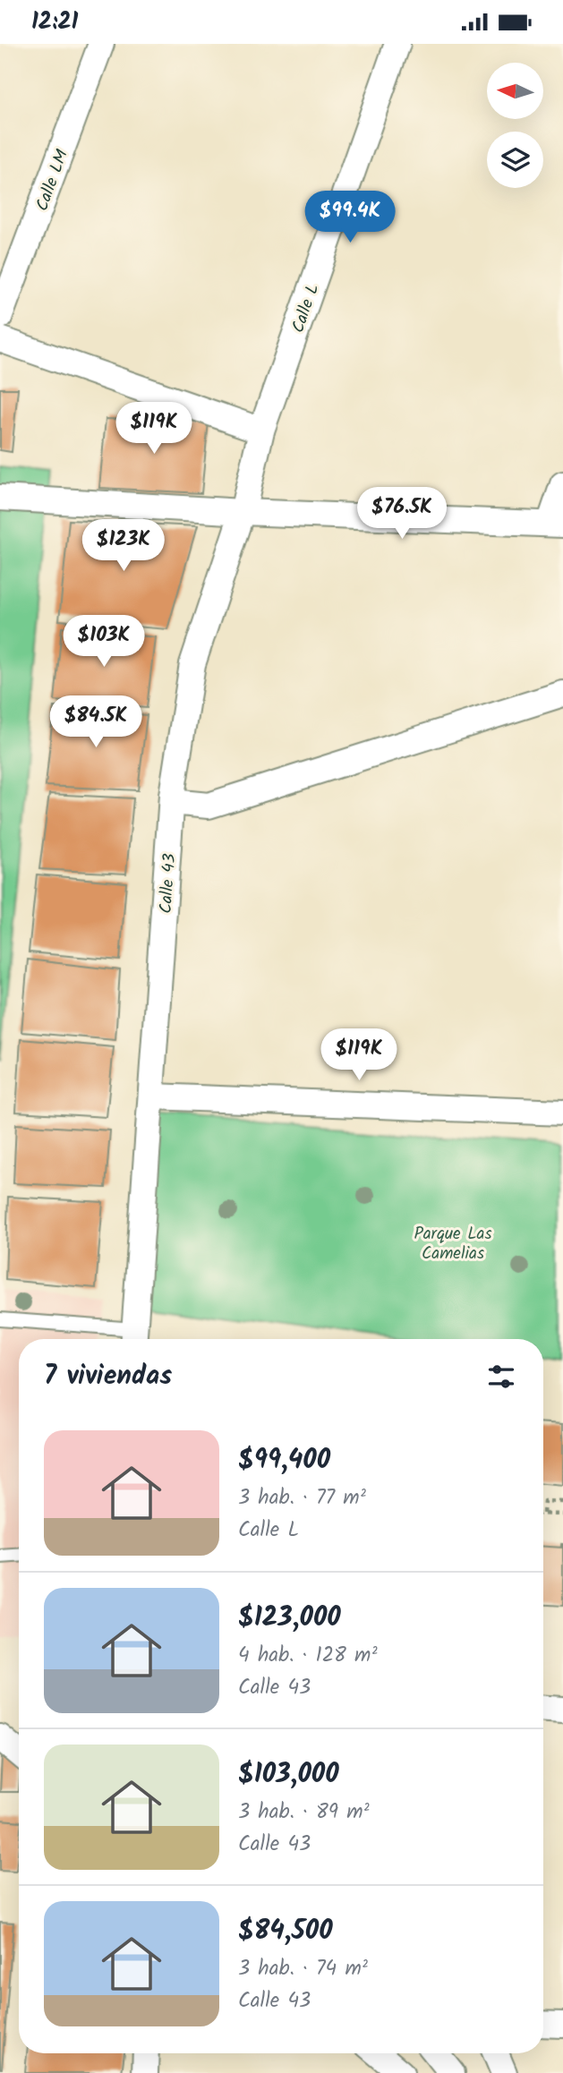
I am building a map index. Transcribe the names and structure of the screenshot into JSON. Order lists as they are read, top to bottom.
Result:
{
  "streets": {
    "street": ["Calle LM", "Calle L", "Calle 43"]
  },
  "crossings": [
    ["Calle L", "Calle 43"]
  ],
  "parks": ["Parque Las Camelias"],
  "north": "left",
  "page": {
    "status": "12:21",
    "price": [
      "$99.4K",
      "$119K",
      "$76.5K",
      "$123K",
      "$103K",
      "$84.5K",
      "$119K"
    ],
    "heading": "7 viviendas",
    "list": [
      {
        "name": "$99,400",
        "note": "3 hab. · 77 m² · Calle L"
      },
      {
        "name": "$123,000",
        "note": "4 hab. · 128 m² · Calle 43"
      },
      {
        "name": "$103,000",
        "note": "3 hab. · 89 m² · Calle 43"
      },
      {
        "name": "$84,500",
        "note": "3 hab. · 74 m² · Calle 43"
      }
    ]
  }
}
